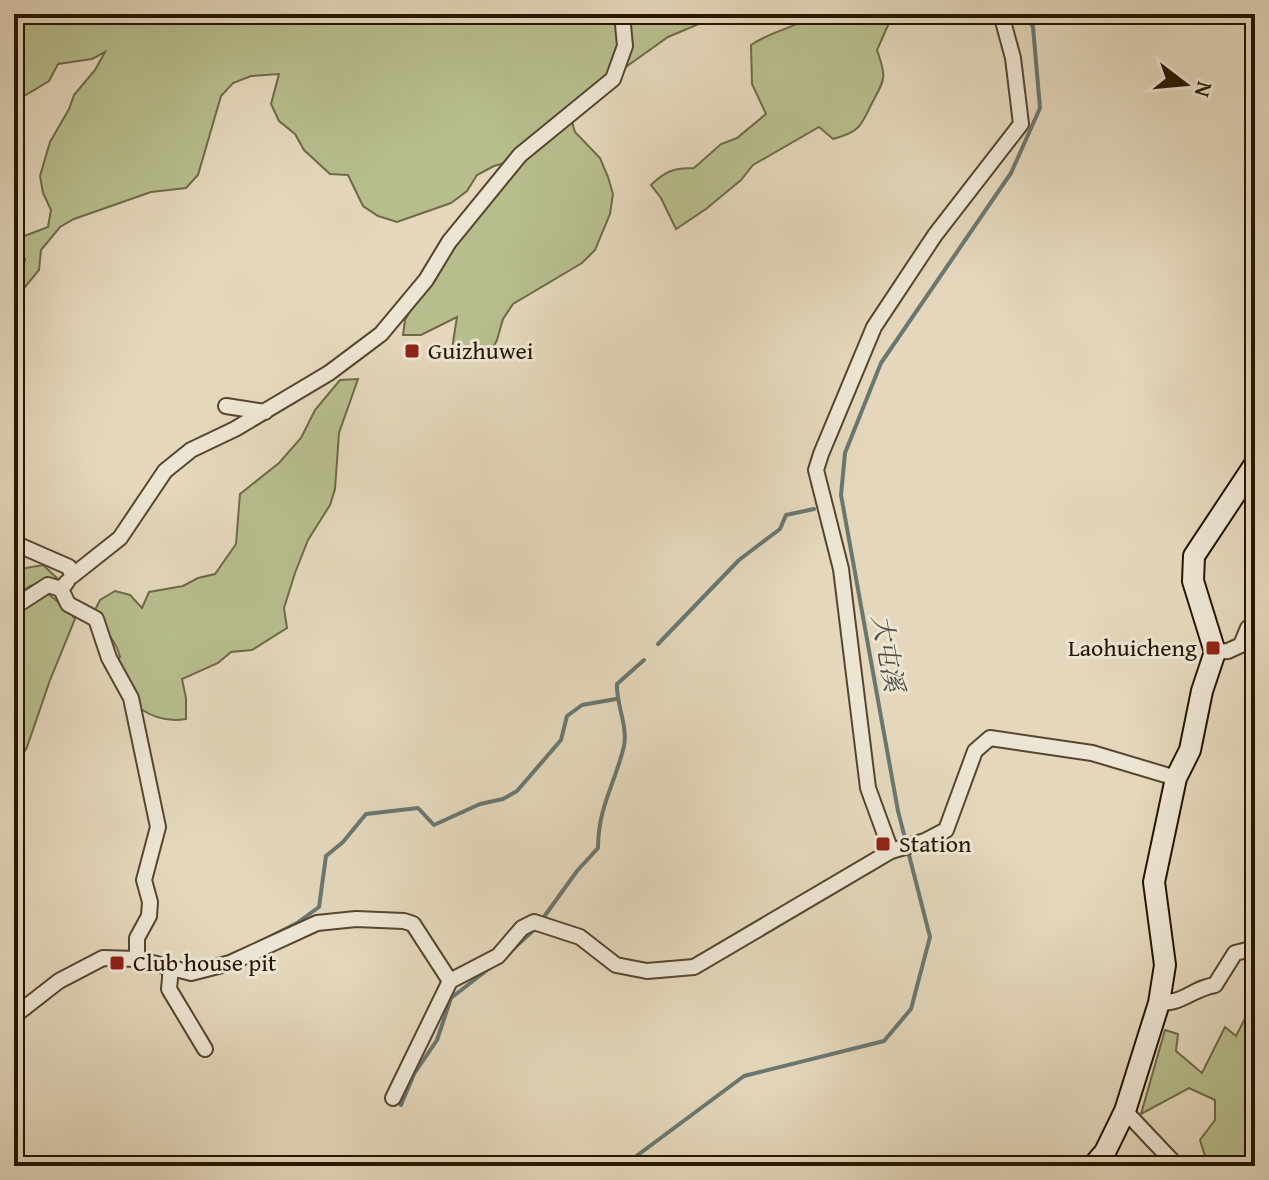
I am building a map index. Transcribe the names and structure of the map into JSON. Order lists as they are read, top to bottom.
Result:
{
  "water": ["大屯溪"],
  "places": {
    "transit": [
      "Guizhuwei",
      "Laohuicheng",
      "Station",
      "Club house pit"
    ]
  },
  "north": "right"
}
